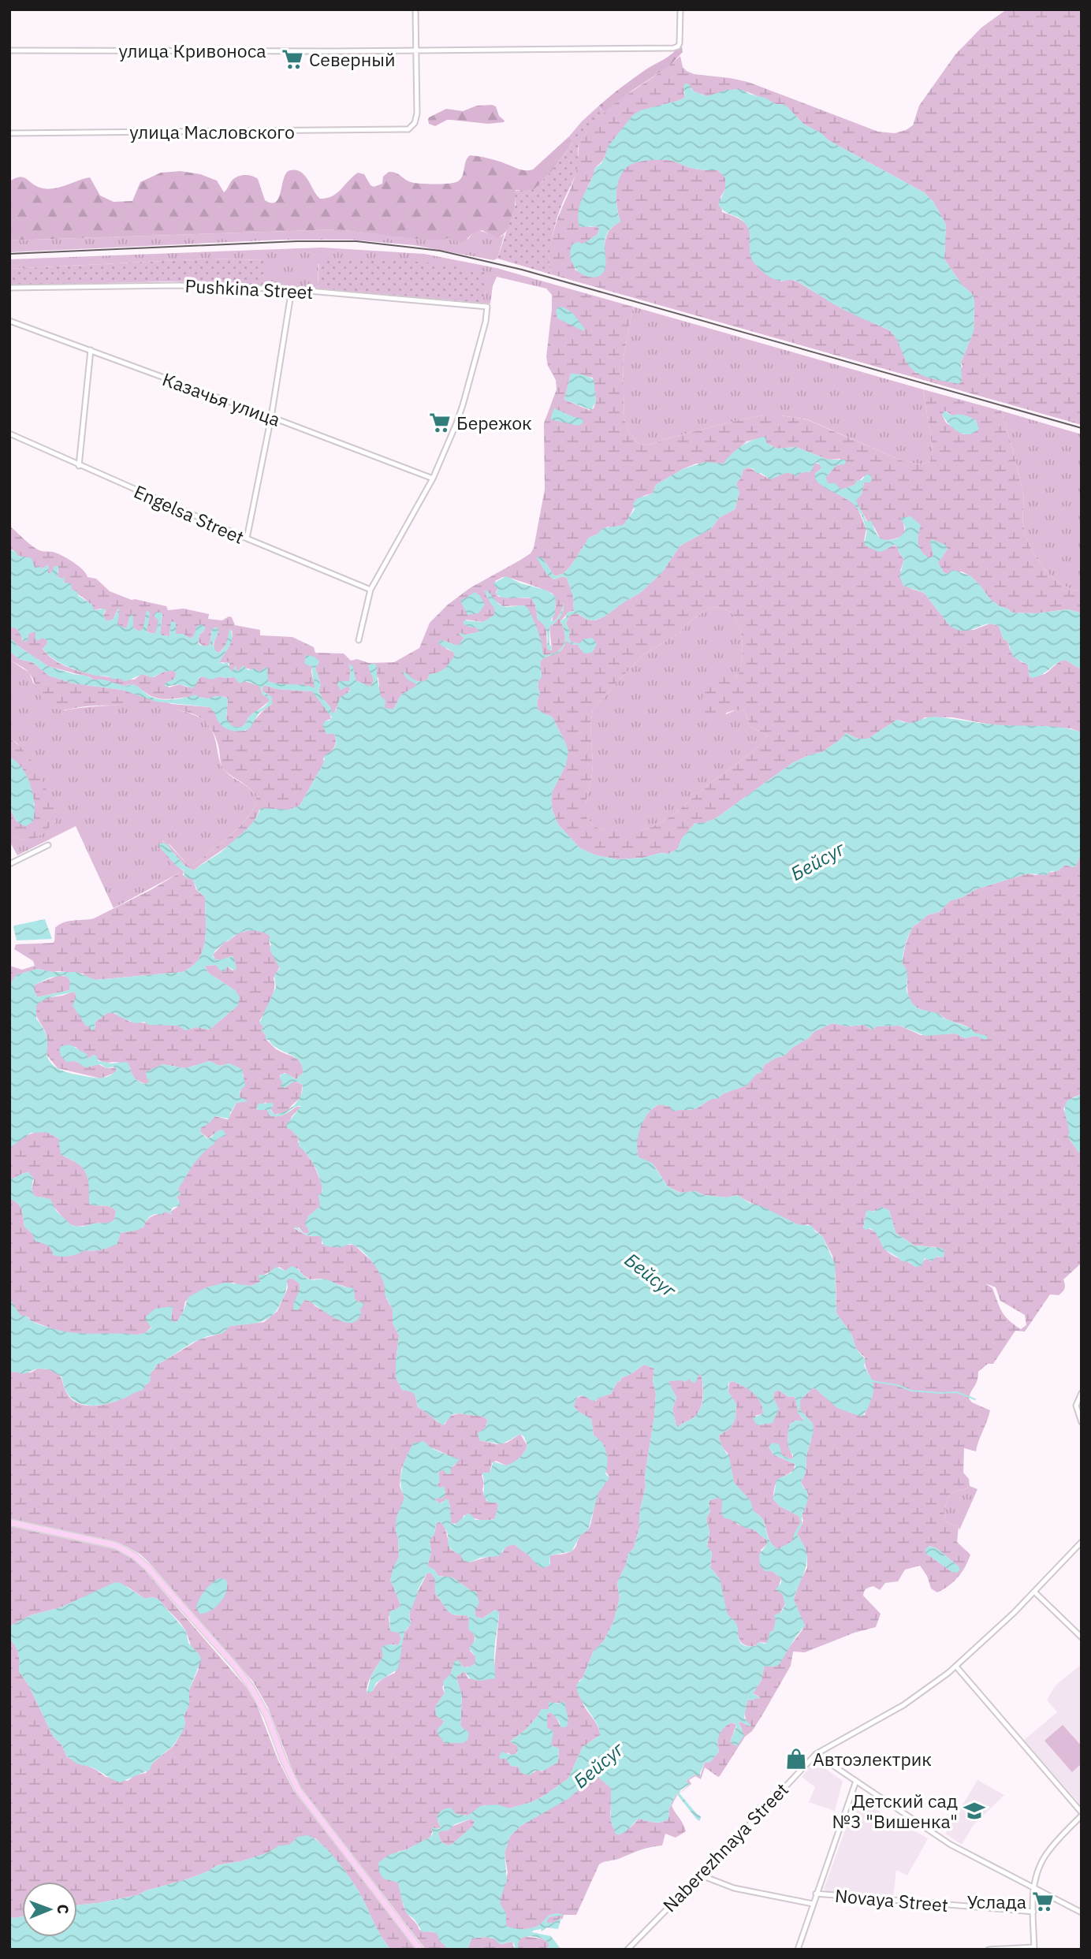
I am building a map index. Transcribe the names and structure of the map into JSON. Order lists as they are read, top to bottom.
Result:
{
  "streets": {
    "street": [
      "улица Кривоноса",
      "улица Масловского",
      "Pushkina Street",
      "Казачья улица",
      "Engelsa Street",
      "Naberezhnaya Street",
      "Novaya Street"
    ]
  },
  "crossings": [
    ["улица Кривоноса", "улица Масловского"],
    ["Pushkina Street", "Казачья улица"],
    ["Naberezhnaya Street", "Novaya Street"]
  ],
  "water": ["Бейсуг"],
  "places": {
    "supermarket": ["Северный", "Бережок", "Услада"],
    "shop": ["Автоэлектрик"],
    "school or university": ["Детский сад №3 \"Вишенка\""]
  },
  "north": "right"
}
